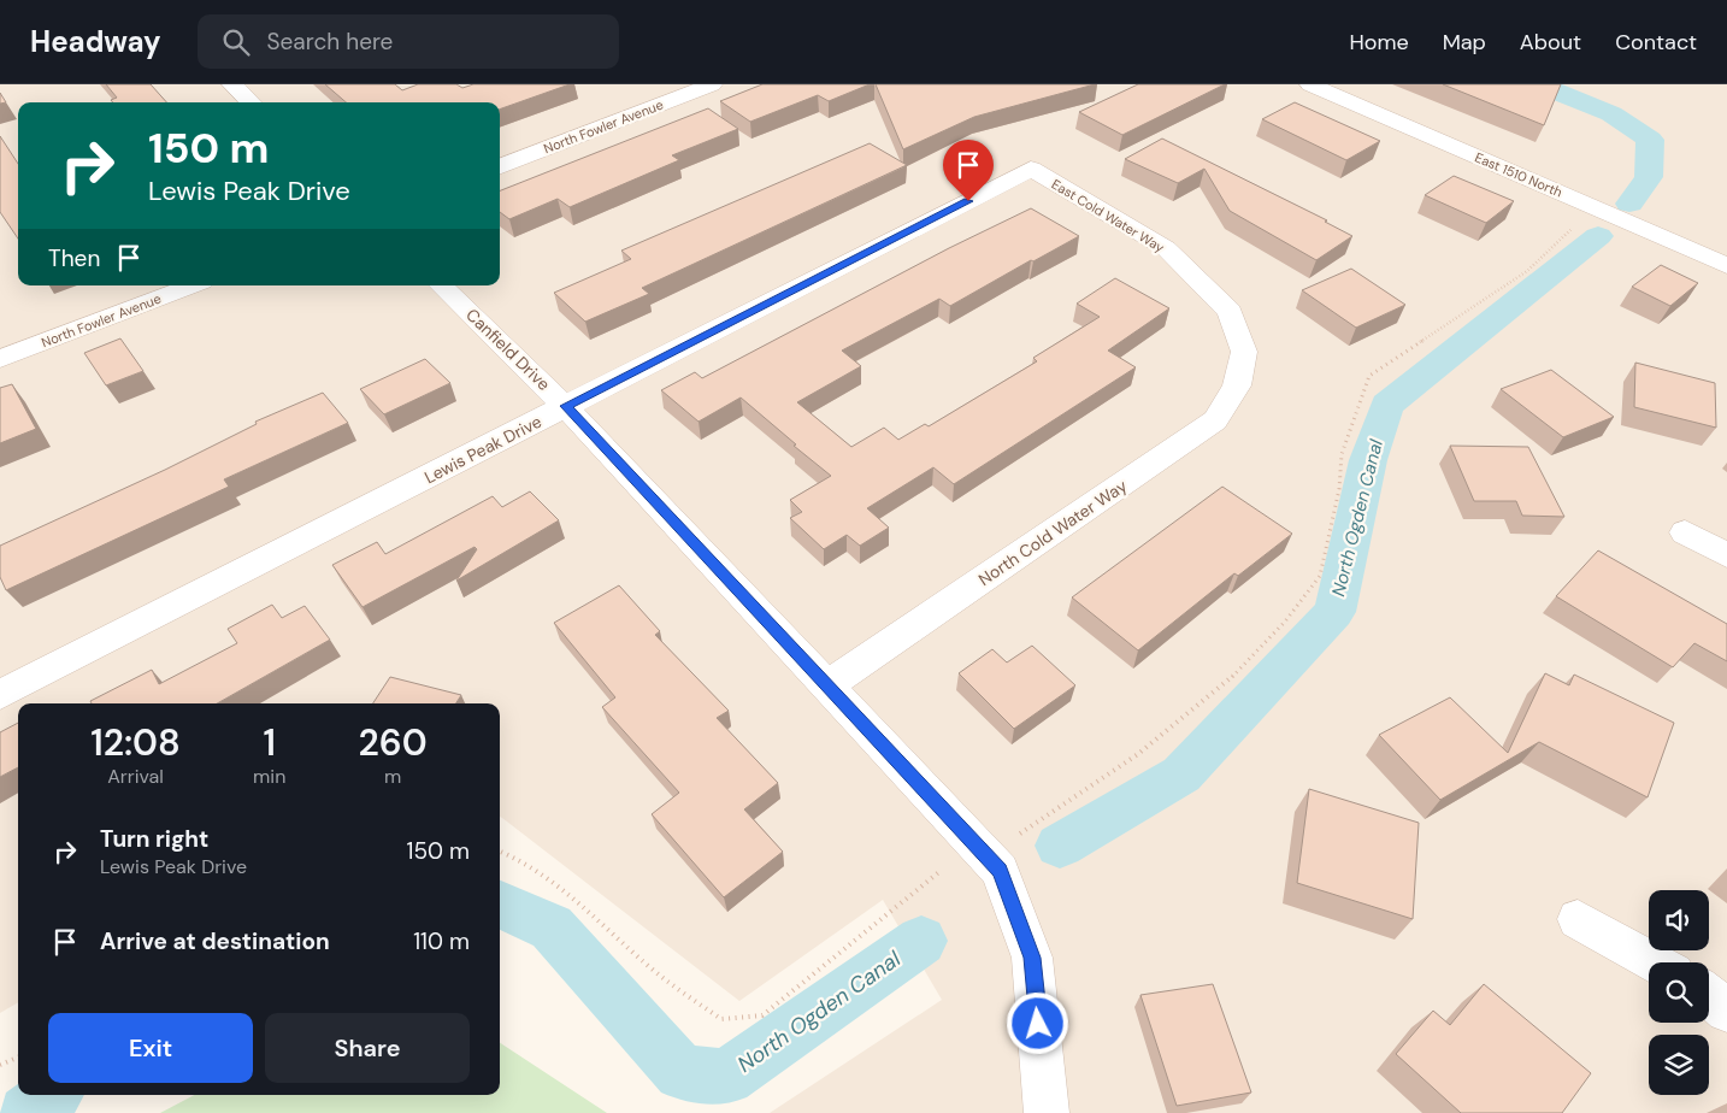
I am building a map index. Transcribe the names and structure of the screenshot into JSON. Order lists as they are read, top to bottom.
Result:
{
  "streets": {
    "street": [
      "North Fowler Avenue",
      "East 1510 North",
      "East Cold Water Way",
      "Canfield Drive",
      "Lewis Peak Drive",
      "North Cold Water Way"
    ]
  },
  "crossings": [
    ["East Cold Water Way", "Lewis Peak Drive"],
    ["East Cold Water Way", "North Cold Water Way"],
    ["Canfield Drive", "Lewis Peak Drive"],
    ["Canfield Drive", "North Cold Water Way"]
  ],
  "water": ["North Ogden Canal"],
  "page": {
    "header": "Headway",
    "search": "Search here",
    "nav": [
      "Home",
      "Map",
      "About",
      "Contact"
    ],
    "turn": ["150 m", "Lewis Peak Drive"],
    "then": "Then",
    "eta": [
      "12:08",
      "Arrival",
      "1",
      "min",
      "260",
      "m"
    ],
    "list": [
      {
        "name": "Turn right",
        "note": "Lewis Peak Drive",
        "value": "150 m"
      },
      {
        "name": "Arrive at destination",
        "value": "110 m"
      }
    ],
    "buttons": ["Exit", "Share"]
  }
}
